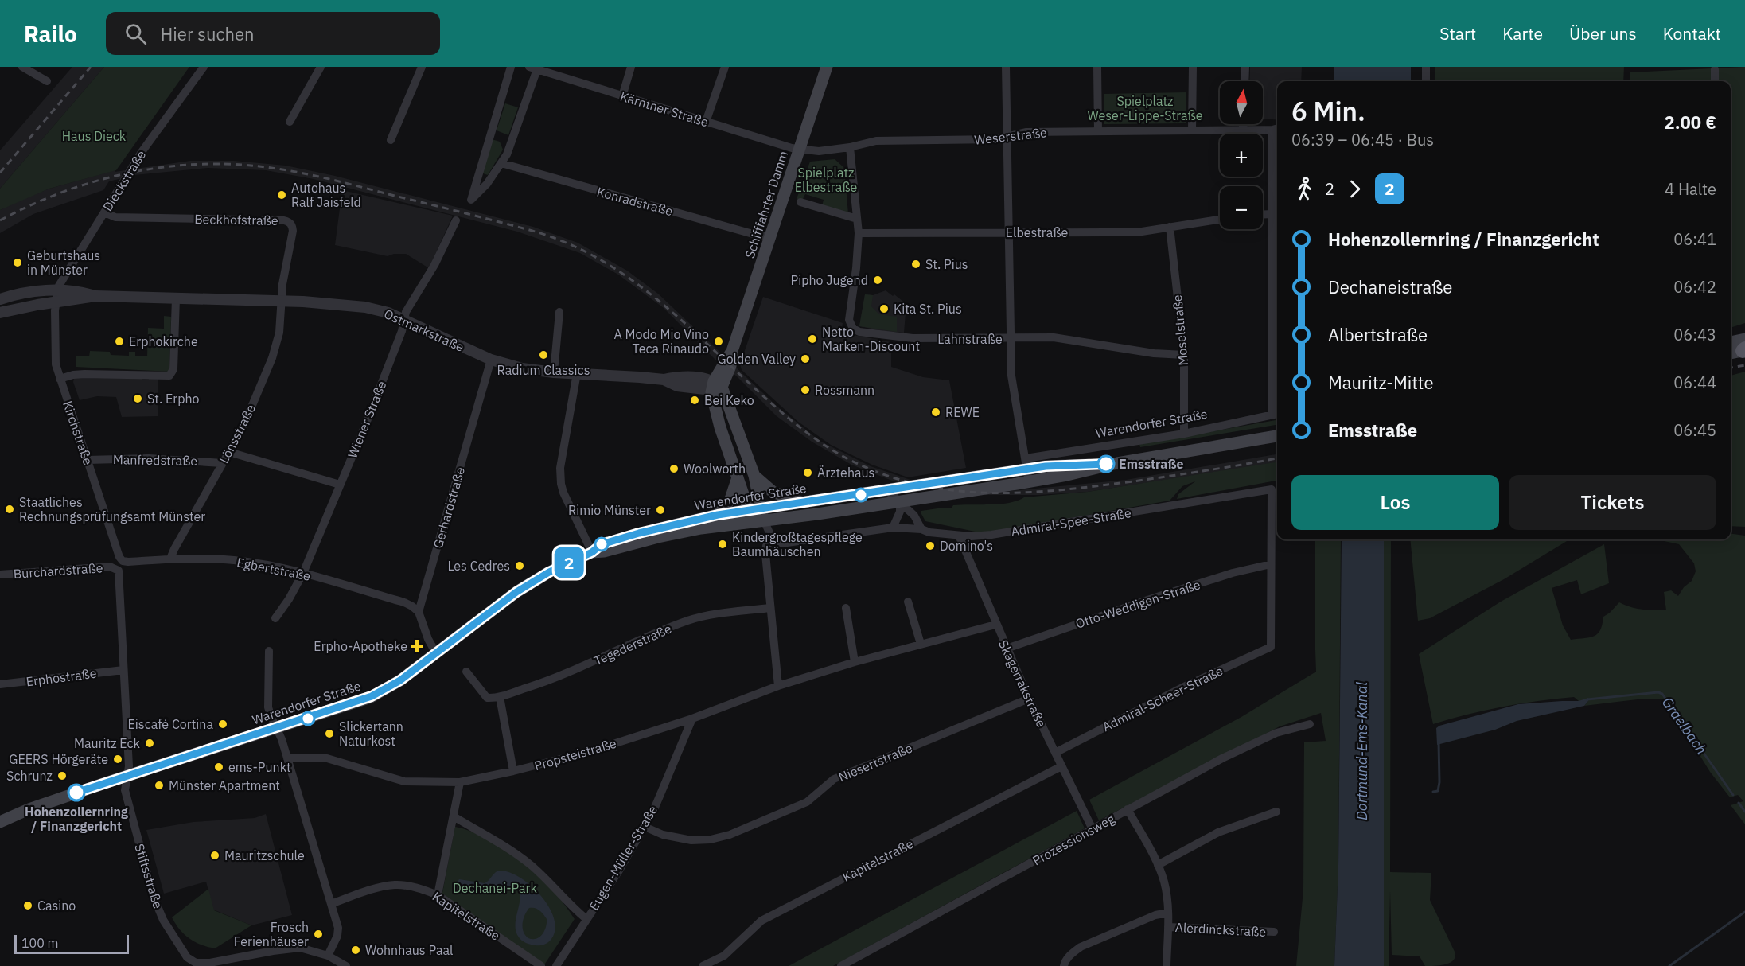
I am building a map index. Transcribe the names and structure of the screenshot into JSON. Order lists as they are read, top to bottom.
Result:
{
  "streets": {
    "main road": ["Schifffahrter Damm", "Warendorfer Straße"],
    "street": [
      "Kärntner Straße",
      "Weserstraße",
      "Dieckstraße",
      "Konradstraße",
      "Beckhofstraße",
      "Elbestraße",
      "Ostmarkstraße",
      "Moselstraße",
      "Lahnstraße",
      "Wiener Straße",
      "Kirchstraße",
      "Lönsstraße",
      "Manfredstraße",
      "Gerhardstraße",
      "Admiral-Spee-Straße",
      "Egbertstraße",
      "Burchardstraße",
      "Otto-Weddigen-Straße",
      "Tegederstraße",
      "Erphostraße",
      "Skagerrakstraße",
      "Admiral-Scheer-Straße",
      "Propsteistraße",
      "Niesertstraße",
      "Prozessionsweg",
      "Eugen-Müller-Straße",
      "Kapitelstraße",
      "Stiftsstraße",
      "Alerdinckstraße"
    ]
  },
  "crossings": [
    ["Kärntner Straße", "Weserstraße"],
    ["Kärntner Straße", "Schifffahrter Damm"],
    ["Weserstraße", "Schifffahrter Damm"],
    ["Dieckstraße", "Beckhofstraße"],
    ["Dieckstraße", "Ostmarkstraße"],
    ["Dieckstraße", "Kirchstraße"],
    ["Konradstraße", "Schifffahrter Damm"],
    ["Schifffahrter Damm", "Ostmarkstraße"],
    ["Beckhofstraße", "Ostmarkstraße"],
    ["Beckhofstraße", "Lönsstraße"],
    ["Elbestraße", "Moselstraße"],
    ["Elbestraße", "Lahnstraße"],
    ["Ostmarkstraße", "Wiener Straße"],
    ["Ostmarkstraße", "Kirchstraße"],
    ["Ostmarkstraße", "Lönsstraße"],
    ["Ostmarkstraße", "Gerhardstraße"],
    ["Moselstraße", "Lahnstraße"],
    ["Moselstraße", "Warendorfer Straße"],
    ["Wiener Straße", "Egbertstraße"],
    ["Warendorfer Straße", "Stiftsstraße"],
    ["Kirchstraße", "Manfredstraße"],
    ["Kirchstraße", "Egbertstraße"],
    ["Lönsstraße", "Manfredstraße"],
    ["Lönsstraße", "Egbertstraße"],
    ["Gerhardstraße", "Egbertstraße"],
    ["Admiral-Spee-Straße", "Otto-Weddigen-Straße"],
    ["Admiral-Spee-Straße", "Skagerrakstraße"],
    ["Admiral-Spee-Straße", "Admiral-Scheer-Straße"],
    ["Burchardstraße", "Erphostraße"],
    ["Otto-Weddigen-Straße", "Skagerrakstraße"],
    ["Otto-Weddigen-Straße", "Admiral-Scheer-Straße"],
    ["Skagerrakstraße", "Admiral-Scheer-Straße"],
    ["Skagerrakstraße", "Propsteistraße"],
    ["Skagerrakstraße", "Niesertstraße"],
    ["Skagerrakstraße", "Prozessionsweg"],
    ["Skagerrakstraße", "Kapitelstraße"],
    ["Propsteistraße", "Eugen-Müller-Straße"],
    ["Niesertstraße", "Eugen-Müller-Straße"],
    ["Prozessionsweg", "Alerdinckstraße"]
  ],
  "water": ["Graelbach", "Dortmund-Ems-Kanal"],
  "parks": [
    "Spielplatz Weser-Lippe-Straße",
    "Haus Dieck",
    "Spielplatz Elbestraße",
    "Dechanei-Park"
  ],
  "places": {
    "other": [
      "Autohaus Ralf Jaisfeld",
      "Geburtshaus in Münster",
      "St. Pius",
      "Pipho Jugend",
      "Kita St. Pius",
      "Netto Marken-Discount",
      "Erphokirche",
      "A Modo Mio Vino Teca Rinaudo",
      "Radium Classics",
      "Golden Valley",
      "Rossmann",
      "St. Erpho",
      "Bei Keko",
      "REWE",
      "Emsstraße",
      "Woolworth",
      "Ärztehaus",
      "Staatliches Rechnungsprüfungsamt Münster",
      "Rimio Münster",
      "Kindergroßtagespflege Baumhäuschen",
      "Domino's",
      "Les Cedres",
      "Eiscafé Cortina",
      "Slickertann Naturkost",
      "Mauritz Eck",
      "GEERS Hörgeräte",
      "ems-Punkt",
      "Schrunz",
      "Münster Apartment",
      "Hohenzollernring / Finanzgericht",
      "Mauritzschule",
      "Casino",
      "Frosch Ferienhäuser",
      "Wohnhaus Paal"
    ],
    "health": ["Erpho-Apotheke"]
  },
  "lines": ["bus line 2"],
  "scale_bar": "100 m",
  "north": "top",
  "page": {
    "header": "Railo",
    "search": "Hier suchen",
    "nav": [
      "Start",
      "Karte",
      "Über uns",
      "Kontakt"
    ],
    "on_map": "2",
    "map_buttons": ["+", "−"],
    "heading": ["6 Min.", "06:39 – 06:45 · Bus", "2.00 €"],
    "legs": ["2", "2", "4 Halte"],
    "list": [
      {
        "name": "Hohenzollernring / Finanzgericht",
        "value": "06:41"
      },
      {
        "name": "Dechaneistraße",
        "value": "06:42"
      },
      {
        "name": "Albertstraße",
        "value": "06:43"
      },
      {
        "name": "Mauritz-Mitte",
        "value": "06:44"
      },
      {
        "name": "Emsstraße",
        "value": "06:45"
      }
    ],
    "buttons": ["Los", "Tickets"],
    "scale": "100 m"
  }
}
